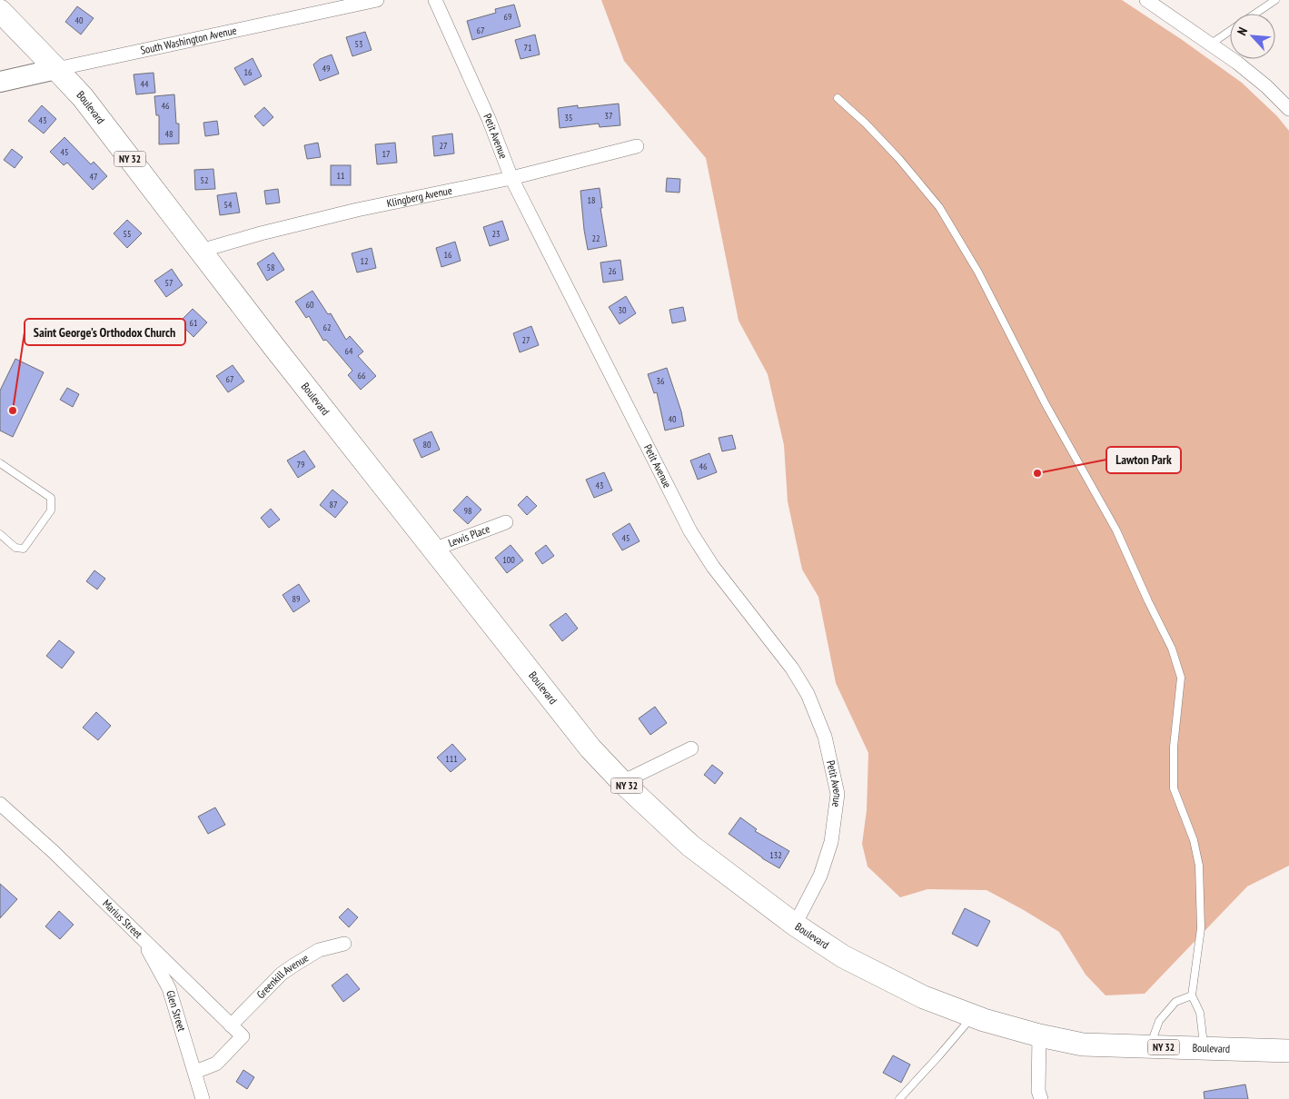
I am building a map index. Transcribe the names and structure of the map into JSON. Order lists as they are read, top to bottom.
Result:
{
  "streets": {
    "main road": ["South Washington Avenue", "Boulevard", "NY 32"],
    "street": [
      "Petit Avenue",
      "Klingberg Avenue",
      "Lewis Place",
      "Marius Street",
      "Greenkill Avenue",
      "Glen Street"
    ]
  },
  "crossings": [
    ["South Washington Avenue", "Boulevard"],
    ["Boulevard", "Petit Avenue"],
    ["Boulevard", "Klingberg Avenue"],
    ["Boulevard", "Lewis Place"],
    ["Petit Avenue", "Klingberg Avenue"],
    ["Marius Street", "Greenkill Avenue"],
    ["Marius Street", "Glen Street"]
  ],
  "places": ["Saint George's Orthodox Church", "Lawton Park"],
  "house_numbers": [
    "69",
    "40",
    "67",
    "53",
    "71",
    "49",
    "16",
    "44",
    "46",
    "37",
    "35",
    "43",
    "48",
    "27",
    "45",
    "17",
    "11",
    "47",
    "52",
    "18",
    "54",
    "55",
    "23",
    "22",
    "16",
    "12",
    "58",
    "26",
    "57",
    "60",
    "30",
    "61",
    "62",
    "27",
    "64",
    "66",
    "67",
    "36",
    "40",
    "80",
    "79",
    "46",
    "43",
    "87",
    "98",
    "45",
    "100",
    "89",
    "111",
    "132"
  ],
  "north": "top left"
}
